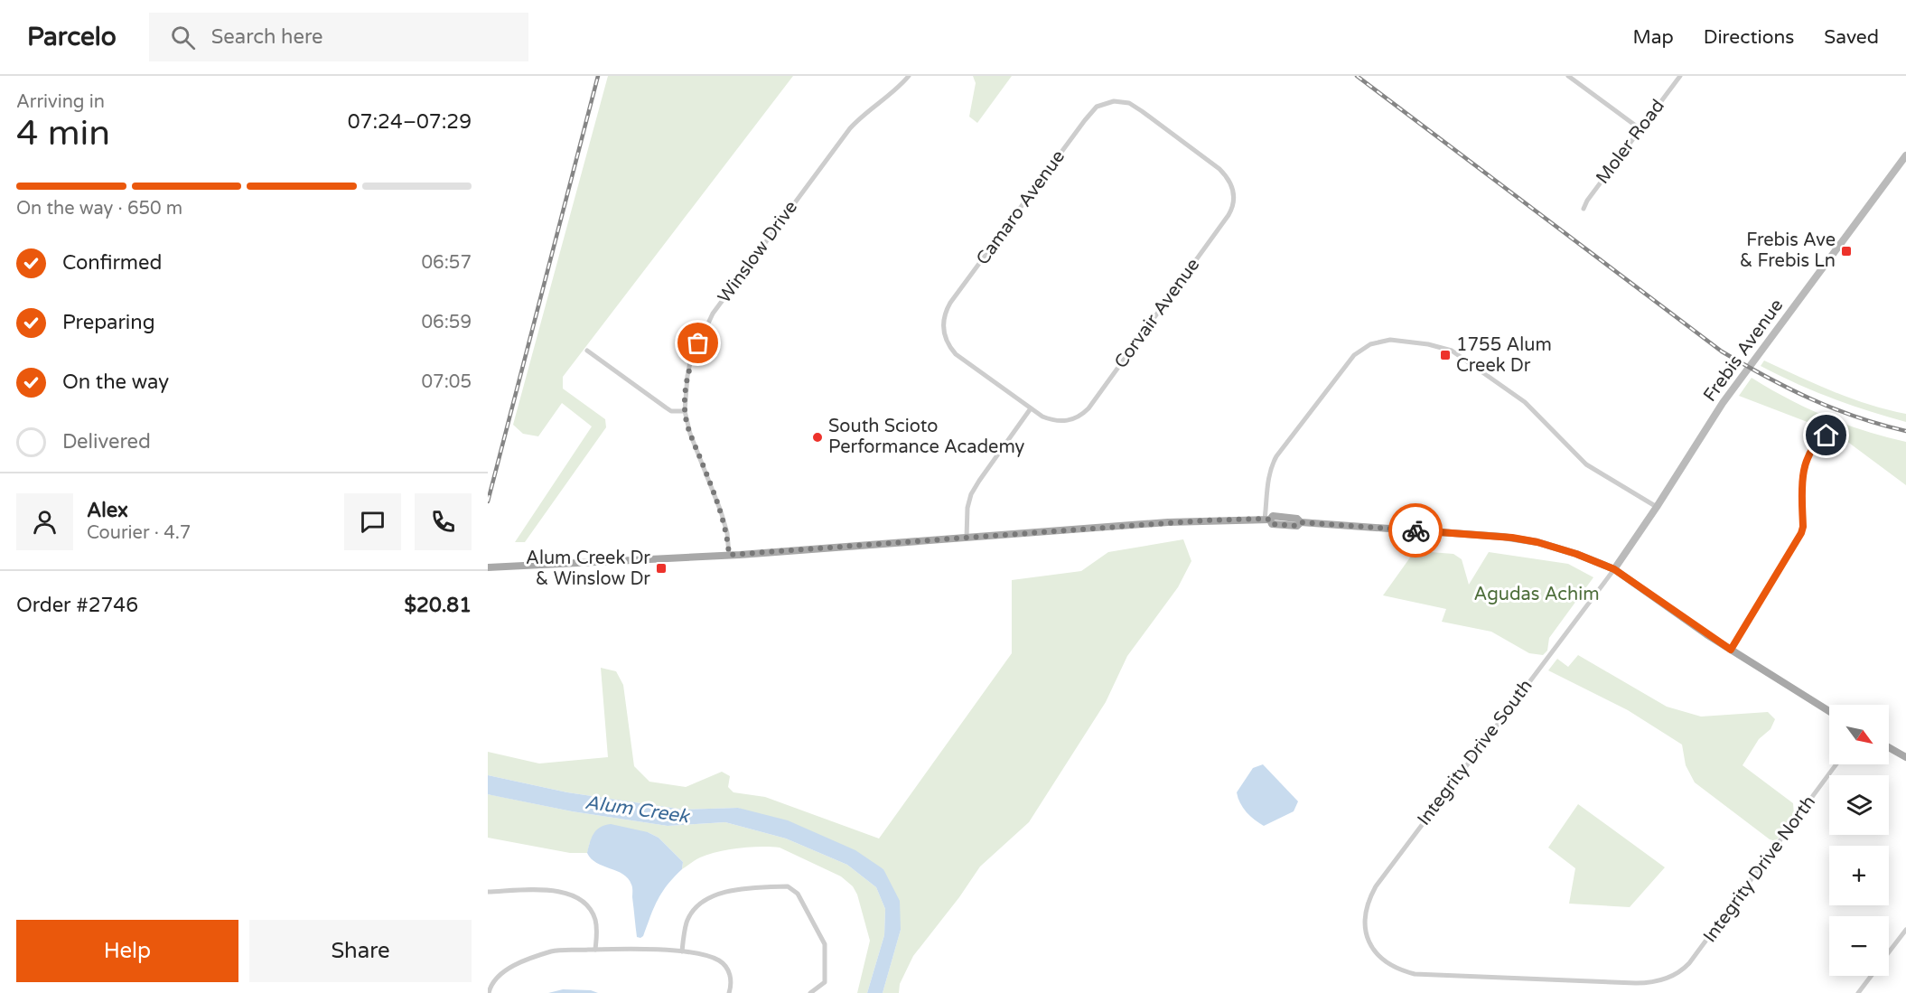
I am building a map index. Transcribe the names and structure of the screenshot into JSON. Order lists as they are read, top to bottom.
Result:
{
  "streets": {
    "main road": ["Frebis Avenue"],
    "street": [
      "Moler Road",
      "Camaro Avenue",
      "Winslow Drive",
      "Corvair Avenue",
      "Integrity Drive South",
      "Integrity Drive North"
    ]
  },
  "crossings": [
    ["Camaro Avenue", "Corvair Avenue"],
    ["Frebis Avenue", "Integrity Drive South"],
    ["Integrity Drive South", "Integrity Drive North"]
  ],
  "water": ["Alum Creek"],
  "parks": ["Agudas Achim"],
  "places": {
    "transit": ["Frebis Ave & Frebis Ln", "1755 Alum Creek Dr", "Alum Creek Dr & Winslow Dr"],
    "other": ["South Scioto Performance Academy"]
  },
  "north": "bottom right",
  "page": {
    "header": "Parcelo",
    "search": "Search here",
    "nav": ["Map", "Directions", "Saved"],
    "heading": ["4 min", "Arriving in", "07:24–07:29"],
    "panel": [
      "Alex",
      "Courier · 4.7",
      "Order #2746",
      "$20.81"
    ],
    "bar": "On the way · 650 m",
    "list": [
      ["Confirmed", "06:57"],
      ["Preparing", "06:59"],
      ["On the way", "07:05"],
      "Delivered"
    ],
    "map_buttons": ["+", "−"],
    "buttons": ["Help", "Share"]
  }
}
